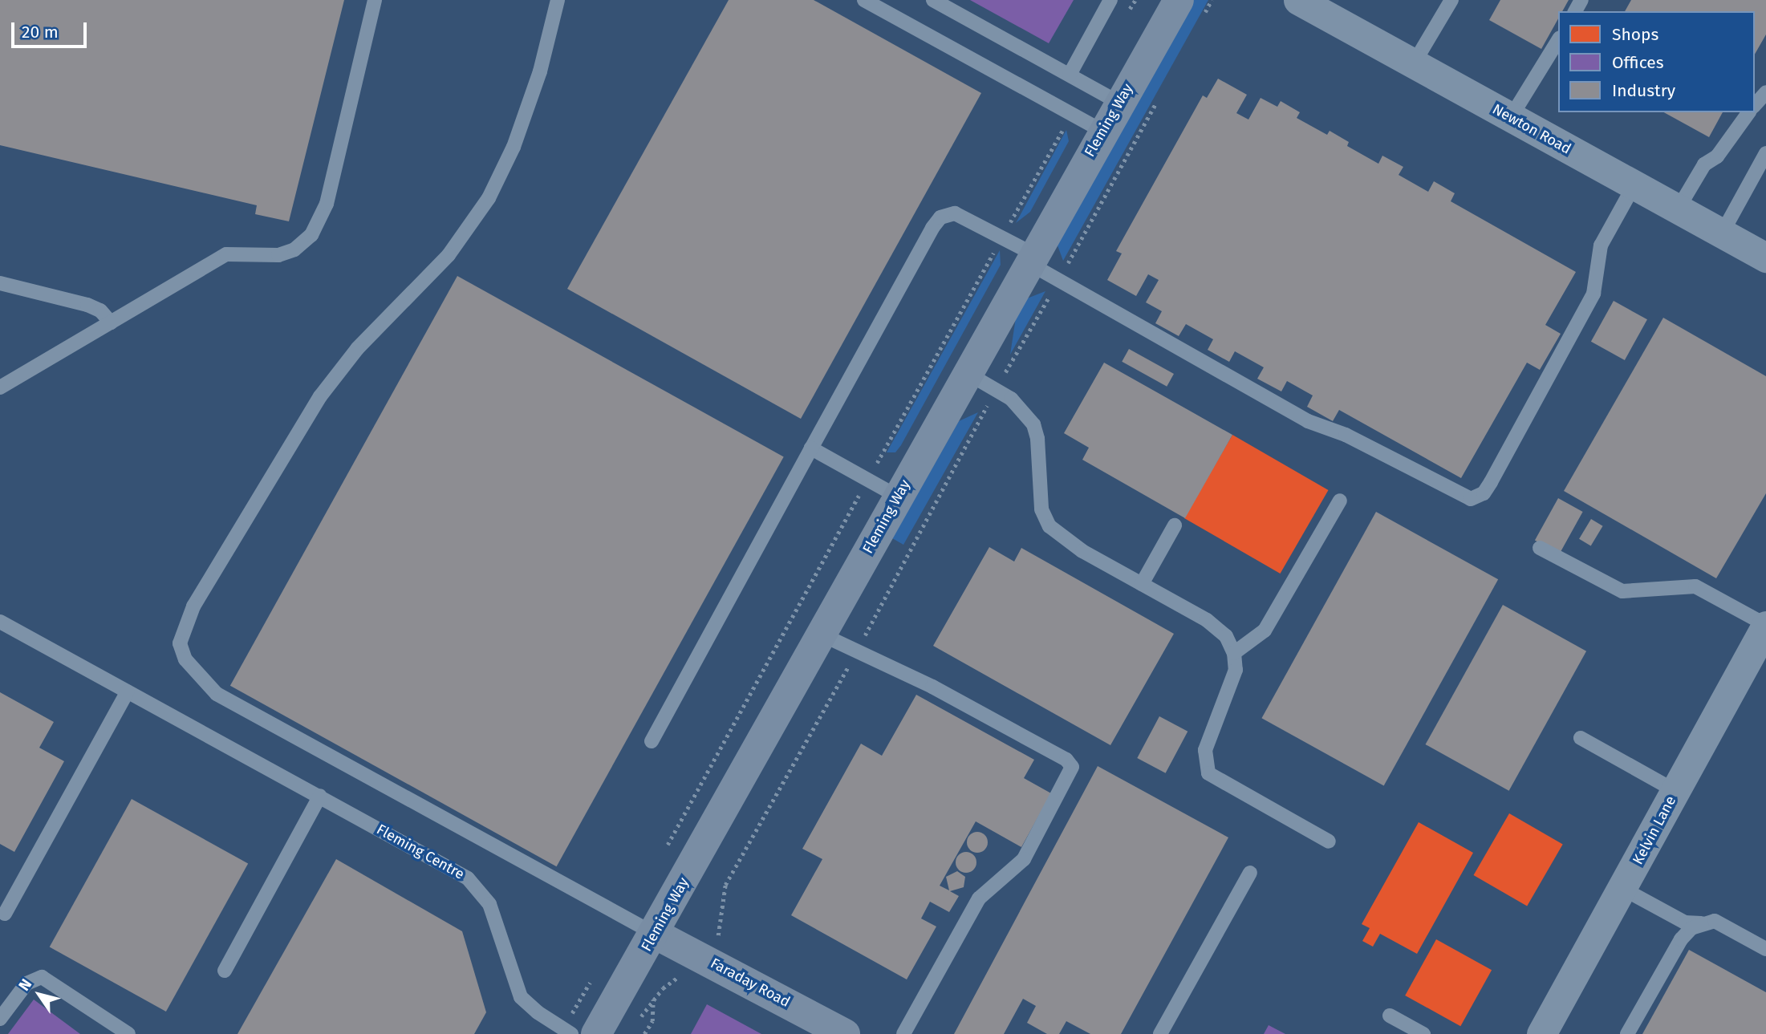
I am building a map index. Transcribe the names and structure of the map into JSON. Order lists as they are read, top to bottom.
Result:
{
  "streets": {
    "street": [
      "Fleming Way",
      "Newton Road",
      "Kelvin Lane",
      "Faraday Road"
    ],
    "lane": ["Fleming Centre"]
  },
  "crossings": [
    ["Fleming Way", "Faraday Road"]
  ],
  "legend": ["Shops", "Offices", "Industry"],
  "scale_bar": "20 m",
  "north": "top left"
}
